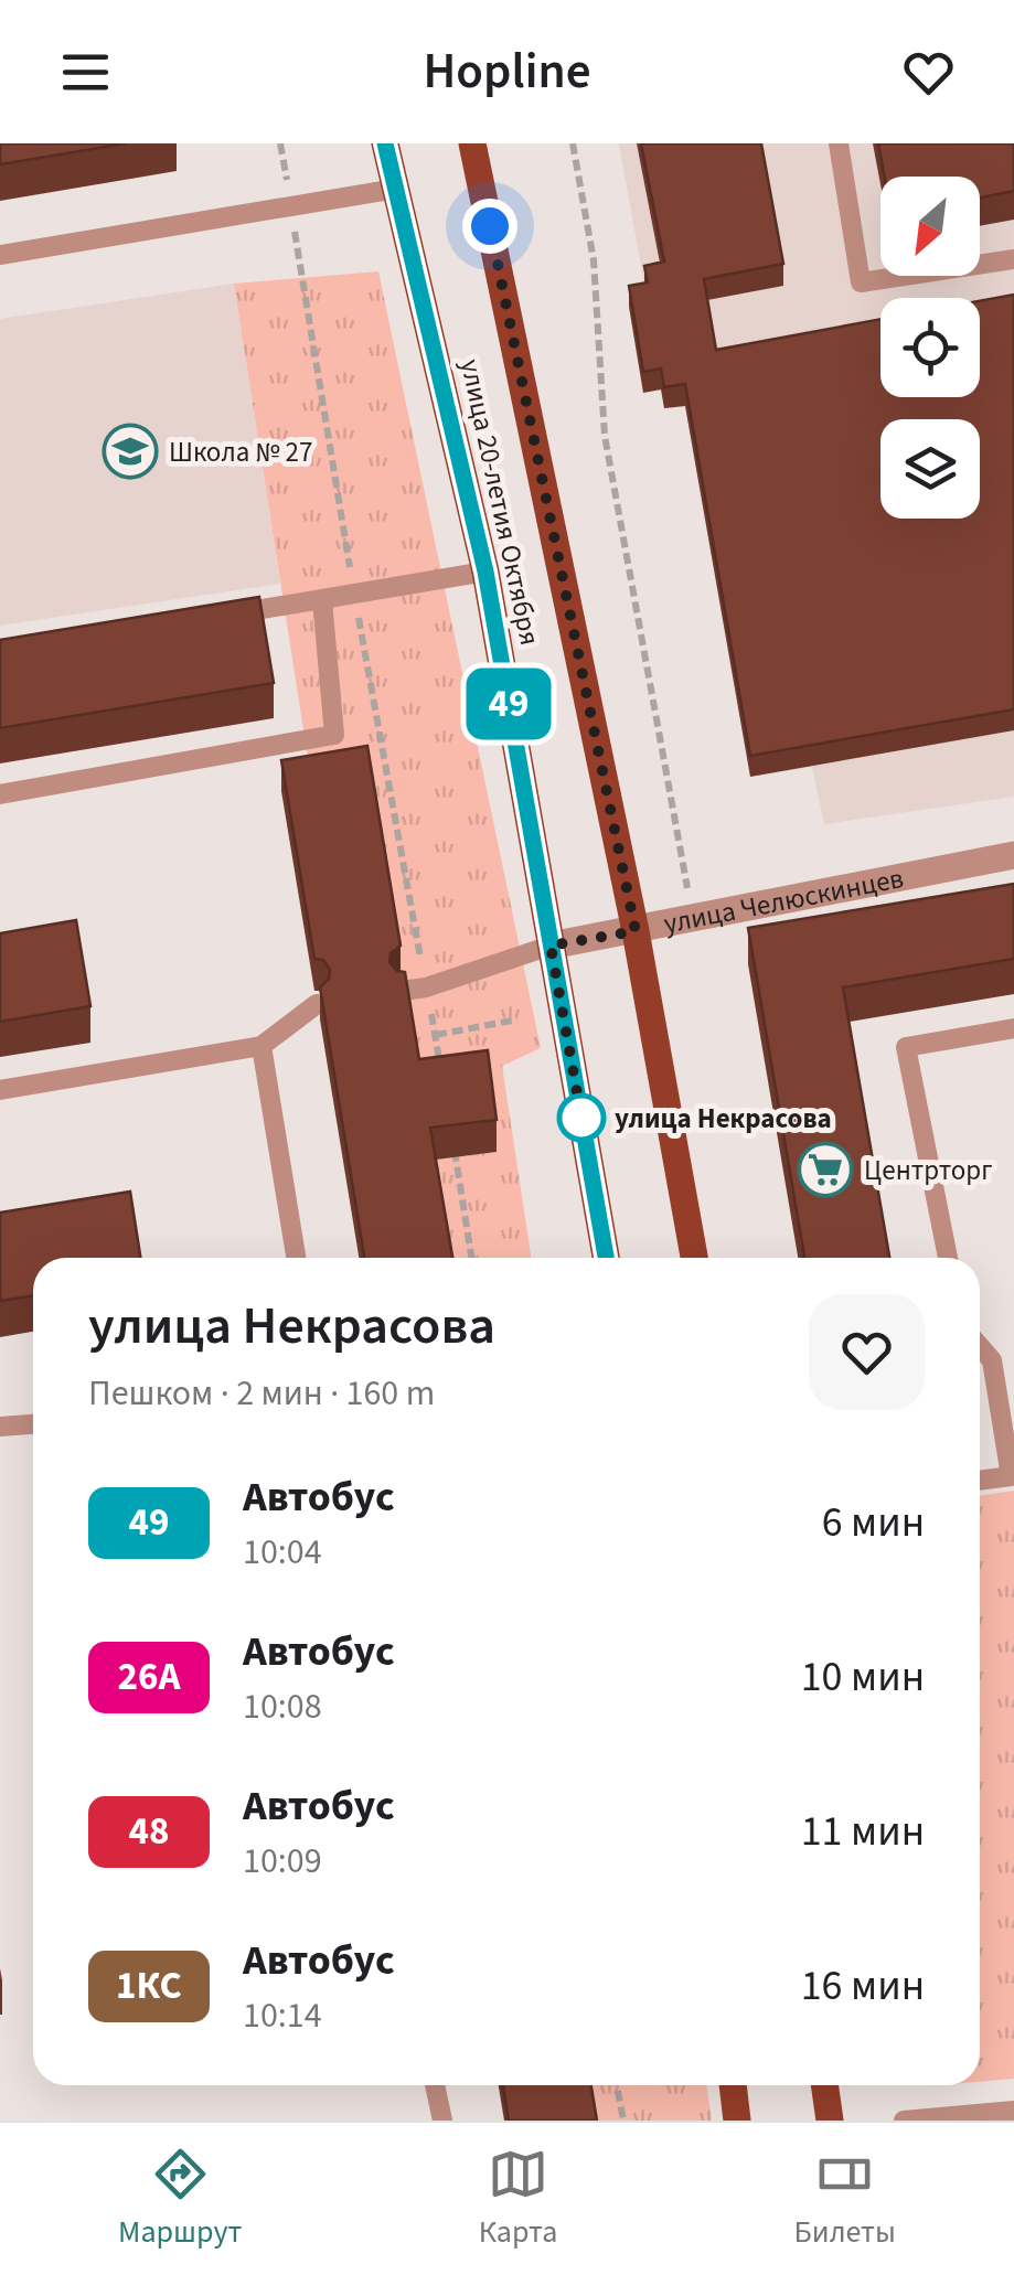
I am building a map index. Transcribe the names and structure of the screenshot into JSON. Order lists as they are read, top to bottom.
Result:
{
  "streets": {
    "main road": ["улица 20-летия Октября"],
    "street": ["улица Челюскинцев"]
  },
  "crossings": [
    ["улица 20-летия Октября", "улица Челюскинцев"]
  ],
  "places": {
    "school or university": ["Школа № 27"],
    "other": ["улица Некрасова"],
    "supermarket": ["Центрторг"]
  },
  "lines": ["bus line 49"],
  "north": "bottom left",
  "page": {
    "header": "Hopline",
    "on_map": "49",
    "heading": ["улица Некрасова", "Пешком · 2 мин · 160 m"],
    "list": [
      {
        "mark": "49",
        "name": "Автобус",
        "note": "10:04",
        "value": "6 мин"
      },
      {
        "mark": "26А",
        "name": "Автобус",
        "note": "10:08",
        "value": "10 мин"
      },
      {
        "mark": "48",
        "name": "Автобус",
        "note": "10:09",
        "value": "11 мин"
      },
      {
        "mark": "1КС",
        "name": "Автобус",
        "note": "10:14",
        "value": "16 мин"
      }
    ],
    "tabs": ["Маршрут", "Карта", "Билеты"]
  }
}
